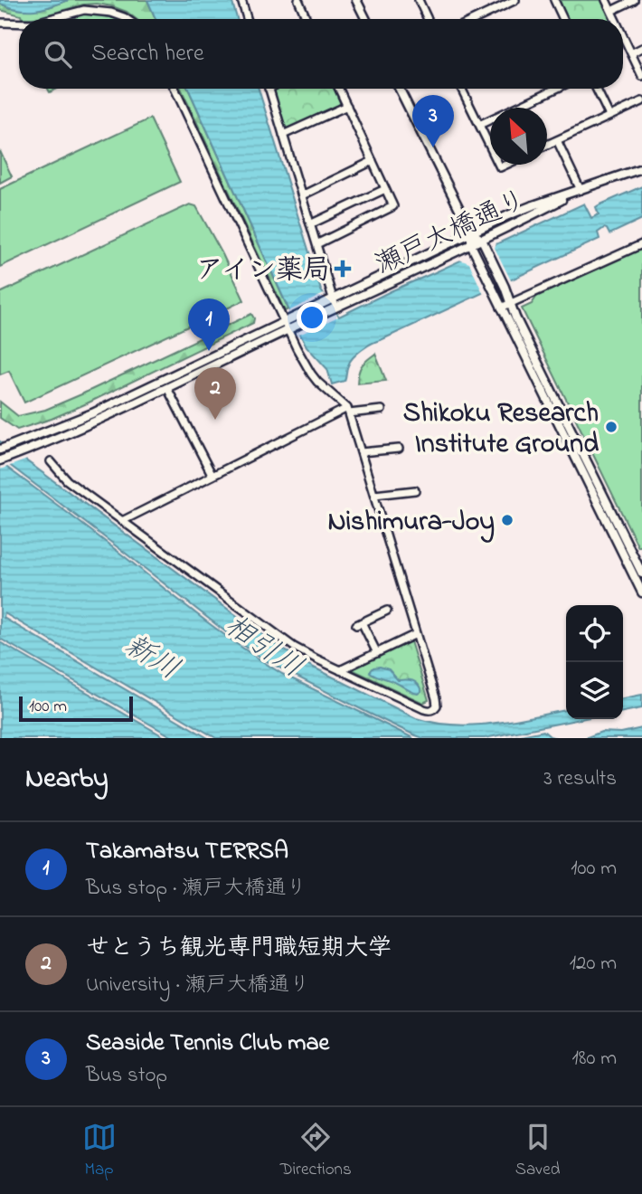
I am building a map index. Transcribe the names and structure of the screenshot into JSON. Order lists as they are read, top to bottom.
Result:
{
  "streets": {
    "street": ["瀬戸大橋通り"]
  },
  "water": ["相引川", "新川"],
  "places": {
    "health": ["アイン薬局"],
    "other": ["Shikoku Research Institute Ground", "Nishimura-Joy"]
  },
  "scale_bar": "100 m",
  "north": "top left",
  "page": {
    "search": "Search here",
    "pins": ["3", "1", "2"],
    "scale": "100 m",
    "heading": ["Nearby", "3 results"],
    "list": [
      {
        "mark": "1",
        "name": "Takamatsu TERRSA",
        "note": "Bus stop · 瀬戸大橋通り",
        "value": "100 m"
      },
      {
        "mark": "2",
        "name": "せとうち観光専門職短期大学",
        "note": "University · 瀬戸大橋通り",
        "value": "120 m"
      },
      {
        "mark": "3",
        "name": "Seaside Tennis Club mae",
        "note": "Bus stop",
        "value": "180 m"
      }
    ],
    "nav": ["Map", "Directions", "Saved"]
  }
}
